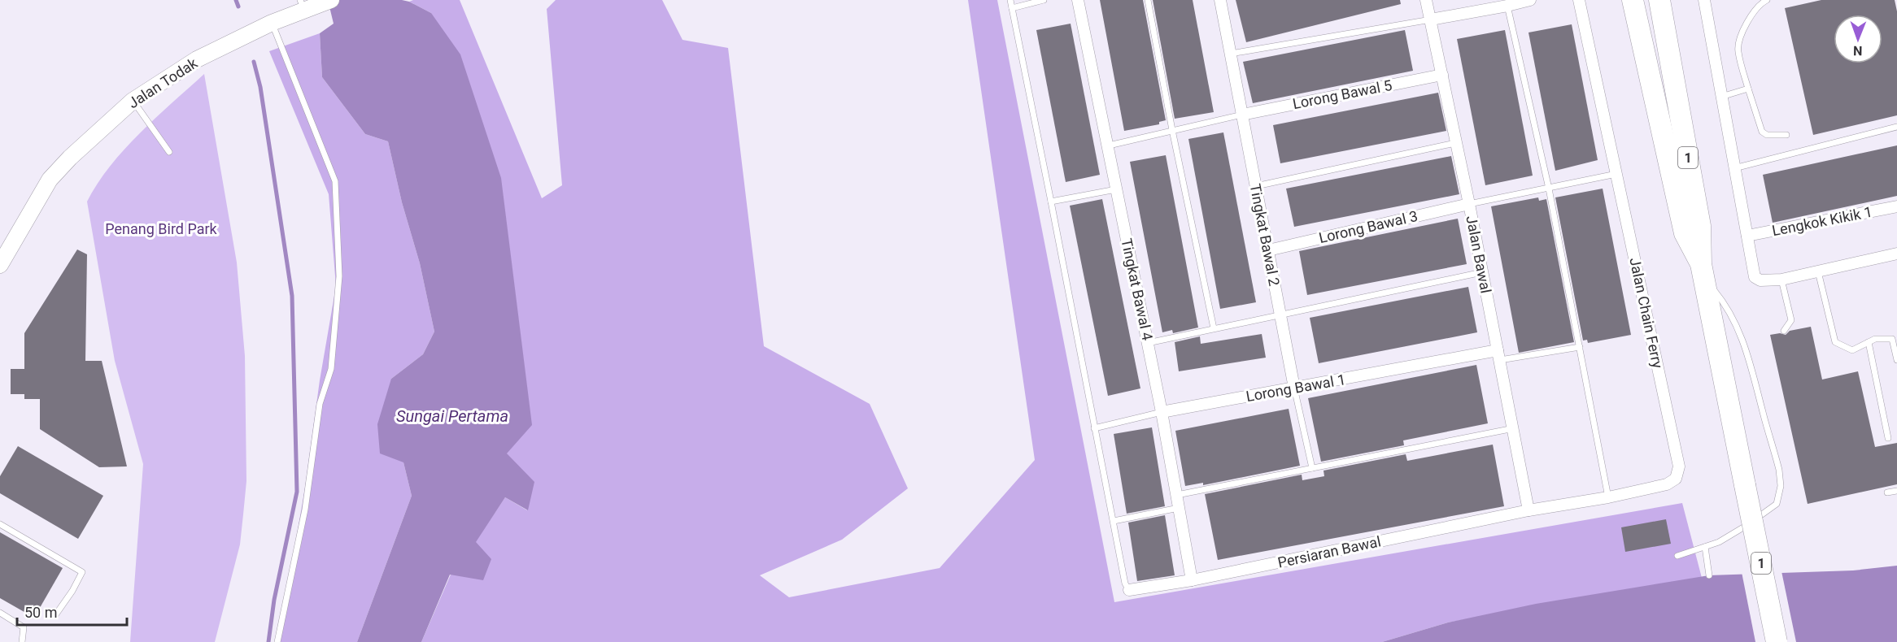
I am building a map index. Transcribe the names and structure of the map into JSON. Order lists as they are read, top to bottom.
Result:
{
  "streets": {
    "highway": ["1"],
    "main road": ["Jalan Todak"],
    "street": [
      "Lorong Bawal 5",
      "Lengkok Kikik 1",
      "Lorong Bawal 3",
      "Tingkat Bawal 2",
      "Jalan Bawal",
      "Tingkat Bawal 4",
      "Jalan Chain Ferry",
      "Lorong Bawal 1",
      "Persiaran Bawal"
    ]
  },
  "crossings": [
    ["Lorong Bawal 5", "Tingkat Bawal 2"],
    ["Lorong Bawal 5", "Jalan Bawal"],
    ["Lorong Bawal 3", "Tingkat Bawal 2"],
    ["Lorong Bawal 3", "Jalan Bawal"],
    ["Tingkat Bawal 2", "Lorong Bawal 1"],
    ["Jalan Bawal", "Jalan Chain Ferry"],
    ["Jalan Bawal", "Lorong Bawal 1"],
    ["Jalan Bawal", "Persiaran Bawal"],
    ["Tingkat Bawal 4", "Lorong Bawal 1"],
    ["Tingkat Bawal 4", "Persiaran Bawal"],
    ["Jalan Chain Ferry", "Persiaran Bawal"]
  ],
  "water": ["Sungai Pertama"],
  "parks": ["Penang Bird Park"],
  "scale_bar": "50 m",
  "north": "bottom"
}
